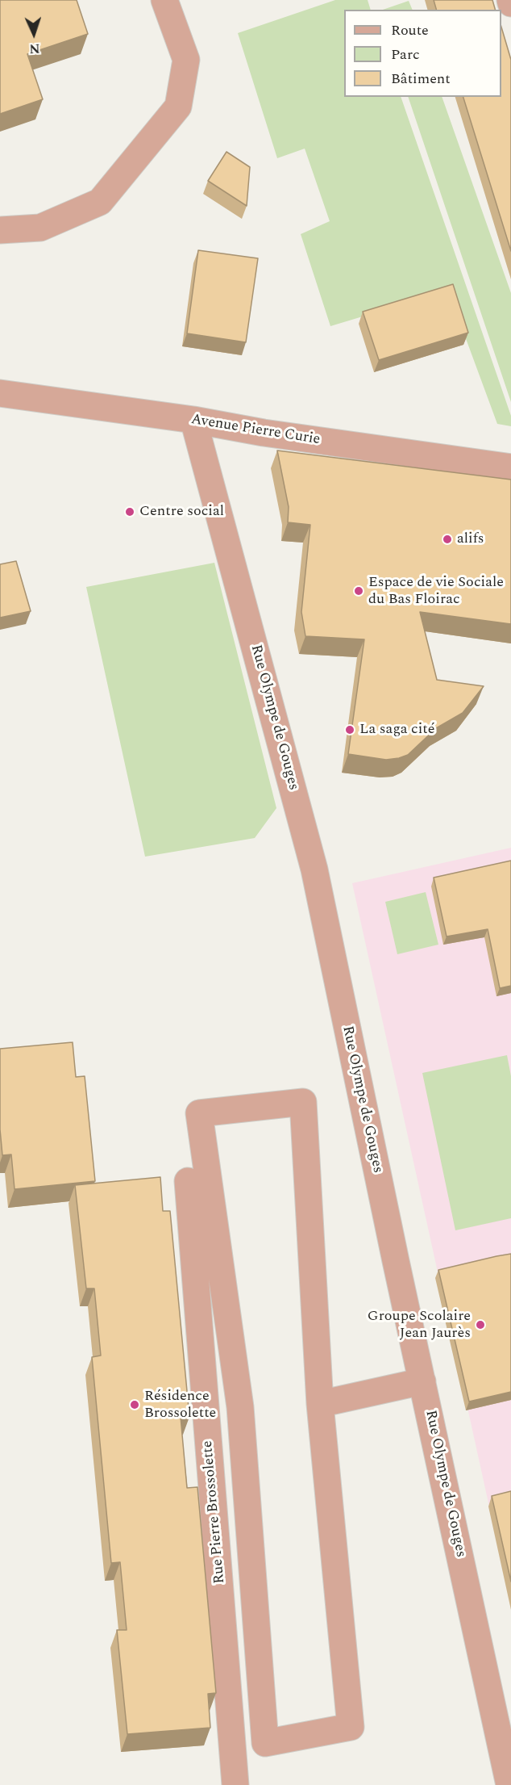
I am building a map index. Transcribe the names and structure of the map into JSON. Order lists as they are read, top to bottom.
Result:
{
  "streets": {
    "street": ["Avenue Pierre Curie", "Rue Olympe de Gouges", "Rue Pierre Brossolette"]
  },
  "crossings": [
    ["Avenue Pierre Curie", "Rue Olympe de Gouges"]
  ],
  "places": [
    "Centre social",
    "alifs",
    "Espace de vie Sociale du Bas Floirac",
    "La saga cité",
    "Groupe Scolaire Jean Jaurès",
    "Résidence Brossolette"
  ],
  "legend": ["Route", "Parc", "Bâtiment"],
  "north": "bottom"
}
